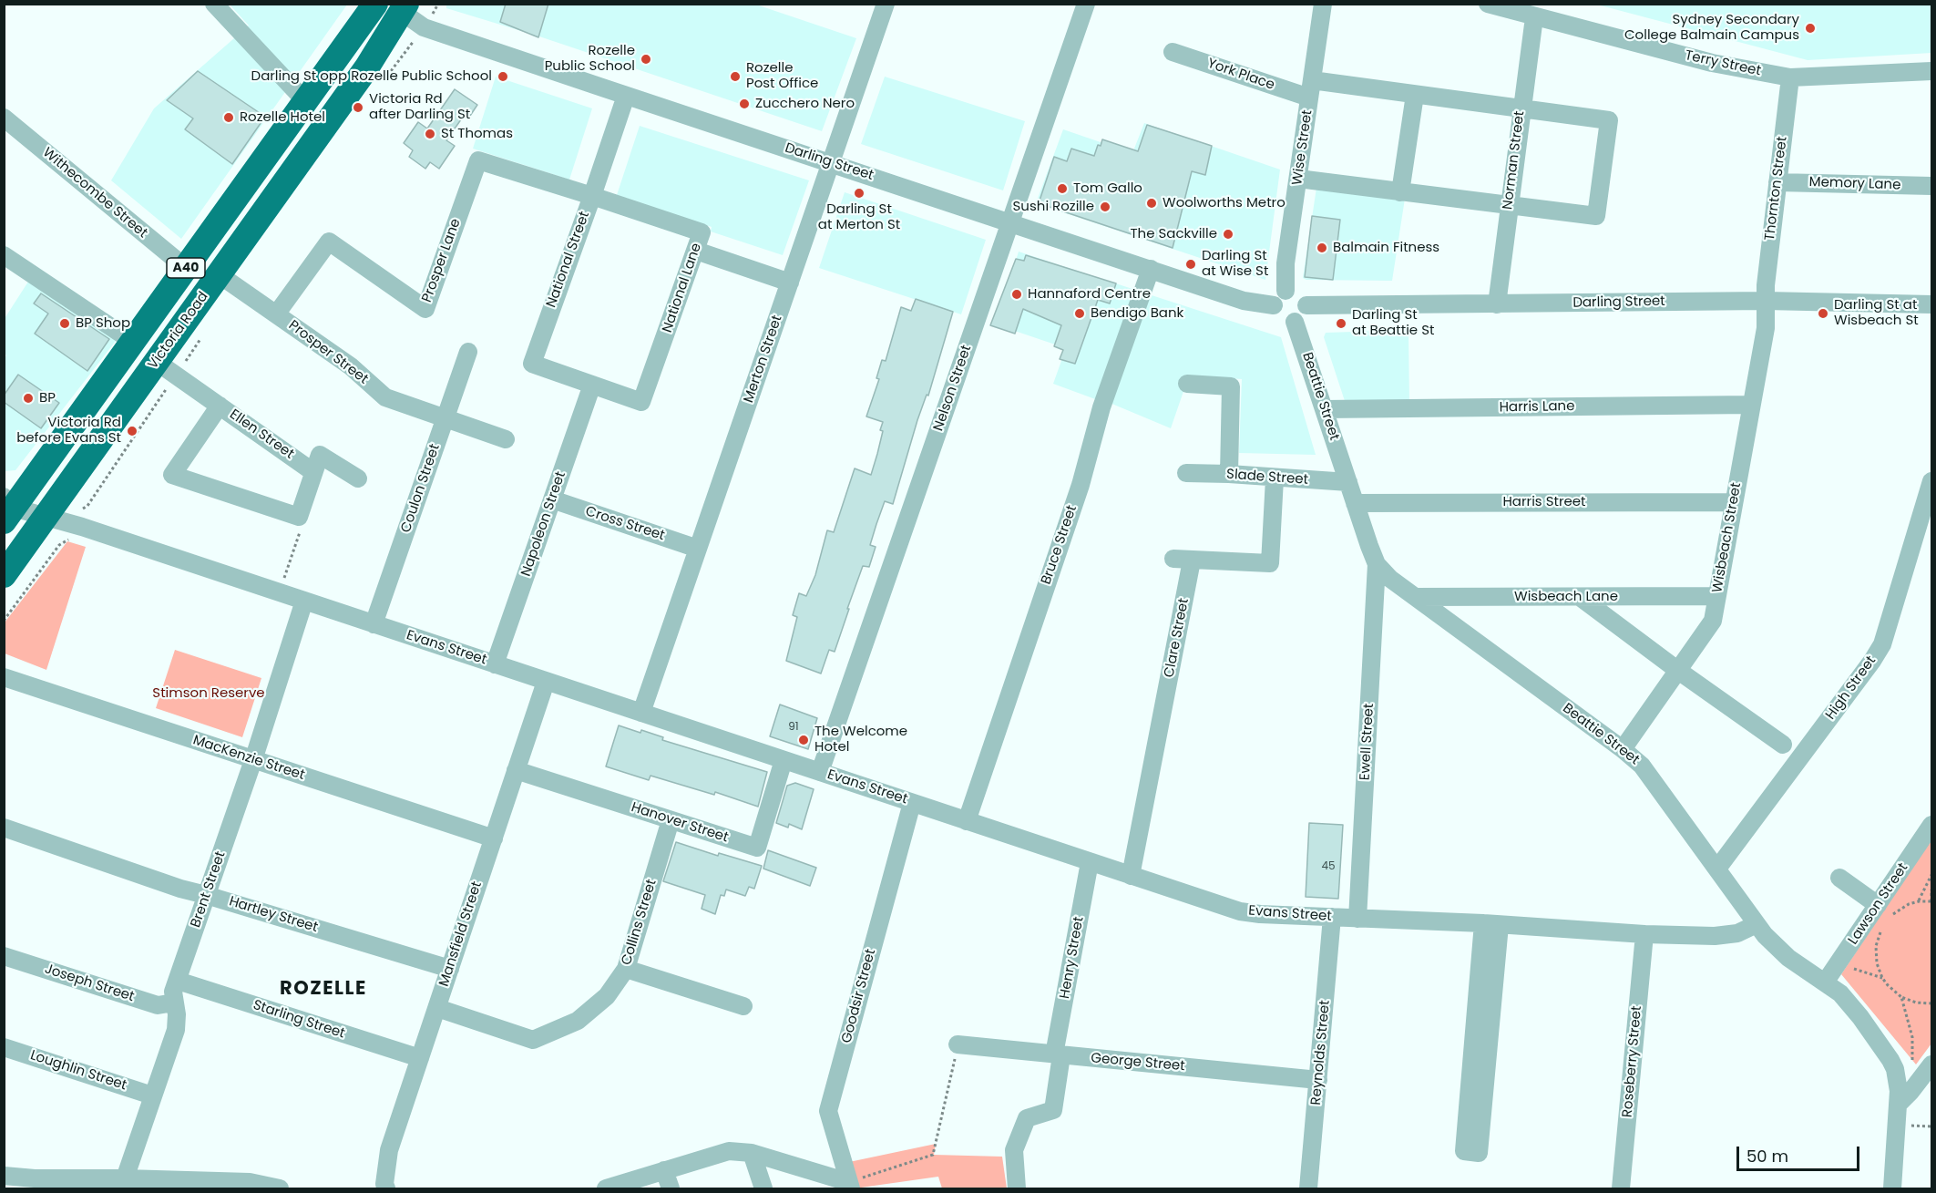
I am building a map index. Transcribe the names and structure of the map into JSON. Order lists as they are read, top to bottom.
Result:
{
  "streets": {
    "highway": ["A40", "Victoria Road"],
    "street": [
      "Terry Street",
      "York Place",
      "Wise Street",
      "Norman Street",
      "Darling Street",
      "Memory Lane",
      "Thornton Street",
      "Withecombe Street",
      "National Street",
      "Prosper Lane",
      "National Lane",
      "Prosper Street",
      "Merton Street",
      "Nelson Street",
      "Beattie Street",
      "Harris Lane",
      "Ellen Street",
      "Slade Street",
      "Coulon Street",
      "Harris Street",
      "Napoleon Street",
      "Cross Street",
      "Wisbeach Street",
      "Bruce Street",
      "Wisbeach Lane",
      "Clare Street",
      "Evans Street",
      "High Street",
      "Ewell Street",
      "MacKenzie Street",
      "Hanover Street",
      "Brent Street",
      "Lawson Street",
      "Hartley Street",
      "Collins Street",
      "Mansfield Street",
      "Henry Street",
      "Joseph Street",
      "Goodsir Street",
      "Starling Street",
      "Reynolds Street",
      "Roseberry Street",
      "George Street",
      "Loughlin Street"
    ]
  },
  "crossings": [
    ["Terry Street", "Norman Street"],
    ["Terry Street", "Thornton Street"],
    ["York Place", "Wise Street"],
    ["York Place", "Norman Street"],
    ["Wise Street", "Darling Street"],
    ["Wise Street", "Beattie Street"],
    ["Norman Street", "Darling Street"],
    ["Darling Street", "Thornton Street"],
    ["Darling Street", "National Street"],
    ["Darling Street", "Victoria Road"],
    ["Darling Street", "Merton Street"],
    ["Darling Street", "Nelson Street"],
    ["Darling Street", "Beattie Street"],
    ["Darling Street", "Wisbeach Street"],
    ["Darling Street", "Bruce Street"],
    ["Memory Lane", "Thornton Street"],
    ["Thornton Street", "Wisbeach Street"],
    ["Withecombe Street", "A40"],
    ["National Street", "Prosper Lane"],
    ["National Street", "National Lane"],
    ["National Street", "Napoleon Street"],
    ["Prosper Lane", "National Lane"],
    ["Prosper Lane", "Prosper Street"],
    ["A40", "Evans Street"],
    ["National Lane", "Napoleon Street"],
    ["Victoria Road", "Prosper Street"],
    ["Victoria Road", "Ellen Street"],
    ["Victoria Road", "Evans Street"],
    ["Prosper Street", "Coulon Street"],
    ["Merton Street", "Cross Street"],
    ["Merton Street", "Evans Street"],
    ["Nelson Street", "Evans Street"],
    ["Beattie Street", "Harris Lane"],
    ["Beattie Street", "Slade Street"],
    ["Beattie Street", "Harris Street"],
    ["Beattie Street", "Wisbeach Street"],
    ["Beattie Street", "Wisbeach Lane"],
    ["Beattie Street", "Evans Street"],
    ["Beattie Street", "High Street"],
    ["Beattie Street", "Ewell Street"],
    ["Beattie Street", "Lawson Street"],
    ["Harris Lane", "Wisbeach Street"],
    ["Coulon Street", "Evans Street"],
    ["Harris Street", "Wisbeach Street"],
    ["Napoleon Street", "Cross Street"],
    ["Napoleon Street", "Evans Street"],
    ["Wisbeach Street", "Wisbeach Lane"],
    ["Bruce Street", "Evans Street"],
    ["Clare Street", "Evans Street"],
    ["Evans Street", "Ewell Street"],
    ["Evans Street", "Hanover Street"],
    ["Evans Street", "Brent Street"],
    ["Evans Street", "Mansfield Street"],
    ["Evans Street", "Henry Street"],
    ["Evans Street", "Goodsir Street"],
    ["Evans Street", "Reynolds Street"],
    ["Evans Street", "Roseberry Street"],
    ["MacKenzie Street", "Brent Street"],
    ["MacKenzie Street", "Mansfield Street"],
    ["Hanover Street", "Collins Street"],
    ["Hanover Street", "Mansfield Street"],
    ["Brent Street", "Hartley Street"],
    ["Brent Street", "Joseph Street"],
    ["Brent Street", "Starling Street"],
    ["Brent Street", "Loughlin Street"],
    ["Hartley Street", "Mansfield Street"],
    ["Collins Street", "Mansfield Street"],
    ["Mansfield Street", "Starling Street"],
    ["Henry Street", "George Street"],
    ["Reynolds Street", "George Street"]
  ],
  "districts": ["ROZELLE"],
  "parks": ["Stimson Reserve"],
  "places": [
    "Sydney Secondary College Balmain Campus",
    "Rozelle Public School",
    "Darling St opp Rozelle Public School",
    "Rozelle Post Office",
    "Zucchero Nero",
    "Victoria Rd after Darling St",
    "Rozelle Hotel",
    "St Thomas",
    "Tom Gallo",
    "Darling St at Merton St",
    "Woolworths Metro",
    "Sushi Rozille",
    "The Sackville",
    "Balmain Fitness",
    "Darling St at Wise St",
    "Hannaford Centre",
    "Bendigo Bank",
    "Darling St at Wisbeach St",
    "BP Shop",
    "Darling St at Beattie St",
    "BP",
    "Victoria Rd before Evans St",
    "The Welcome Hotel"
  ],
  "house_numbers": ["91", "45"],
  "scale_bar": "50 m"
}
